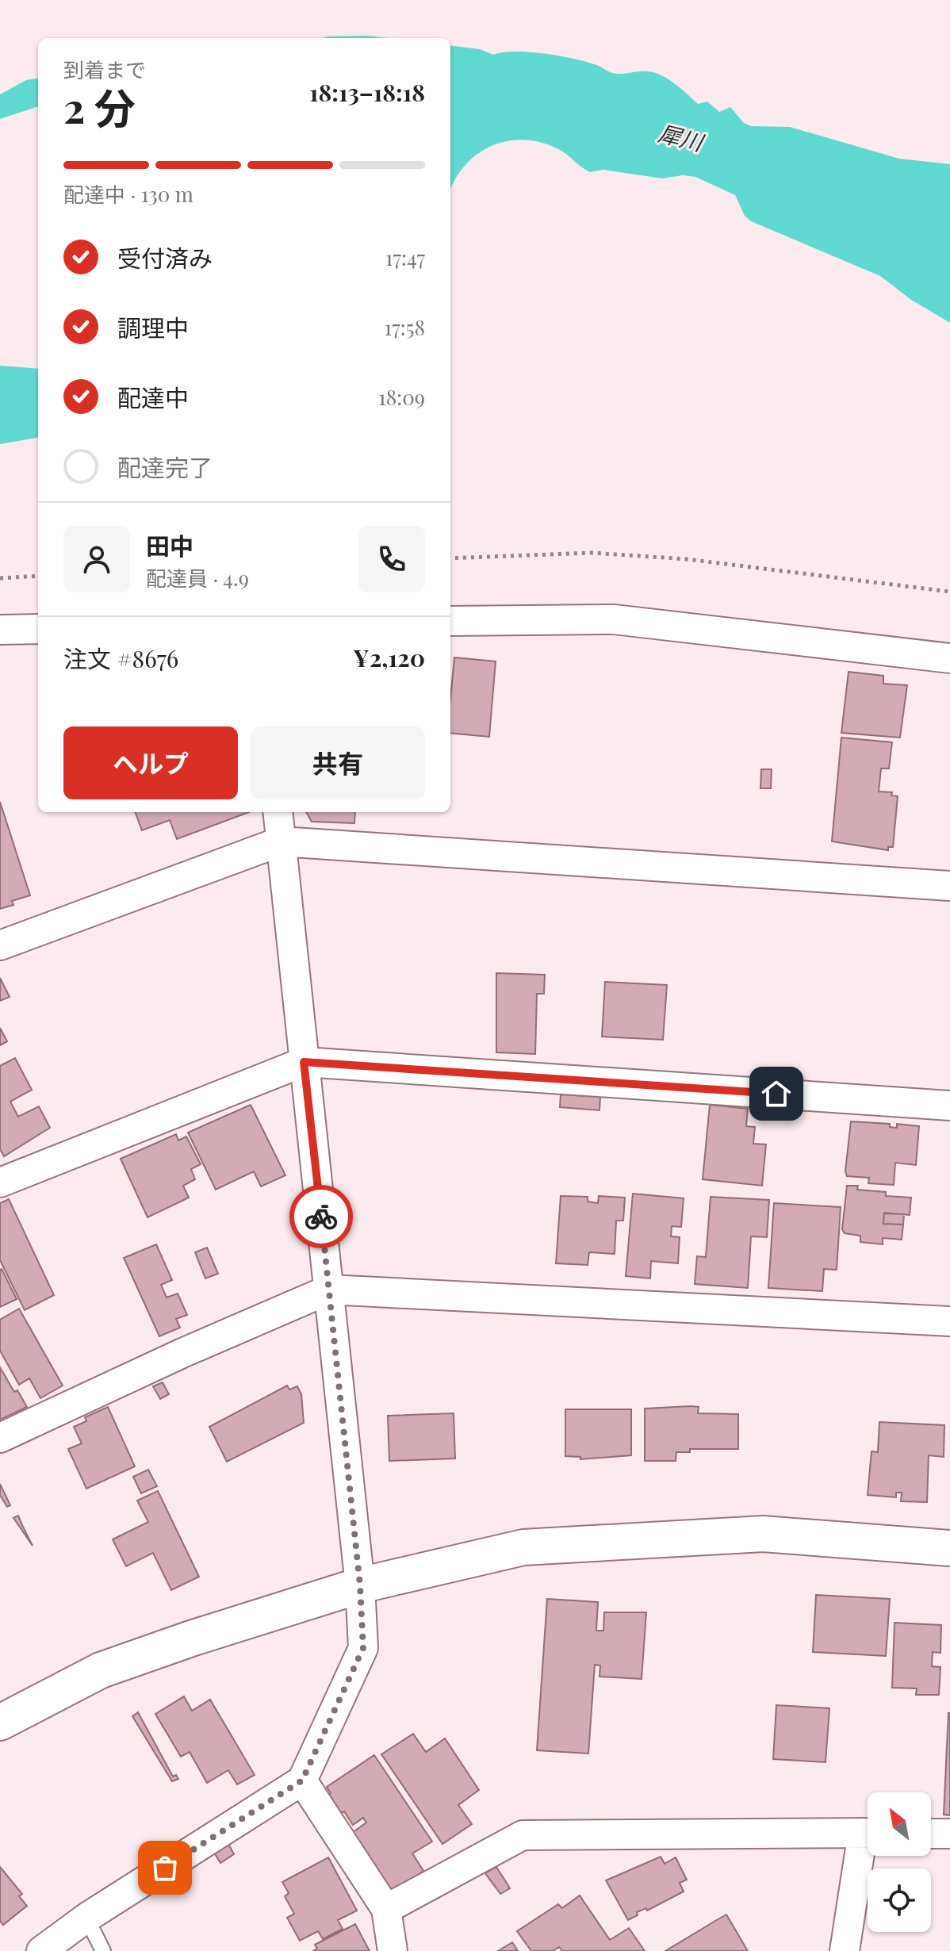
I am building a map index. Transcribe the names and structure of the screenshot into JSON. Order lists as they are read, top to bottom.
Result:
{
  "water": ["犀川"],
  "north": "top left",
  "page": {
    "heading": ["2 分", "到着まで", "18:13–18:18"],
    "panel": [
      "田中",
      "配達員 · 4.9",
      "注文 #8676",
      "¥2,120"
    ],
    "bar": "配達中 · 130 m",
    "list": [
      ["受付済み", "17:47"],
      ["調理中", "17:58"],
      ["配達中", "18:09"],
      "配達完了"
    ],
    "buttons": ["ヘルプ", "共有"]
  }
}
